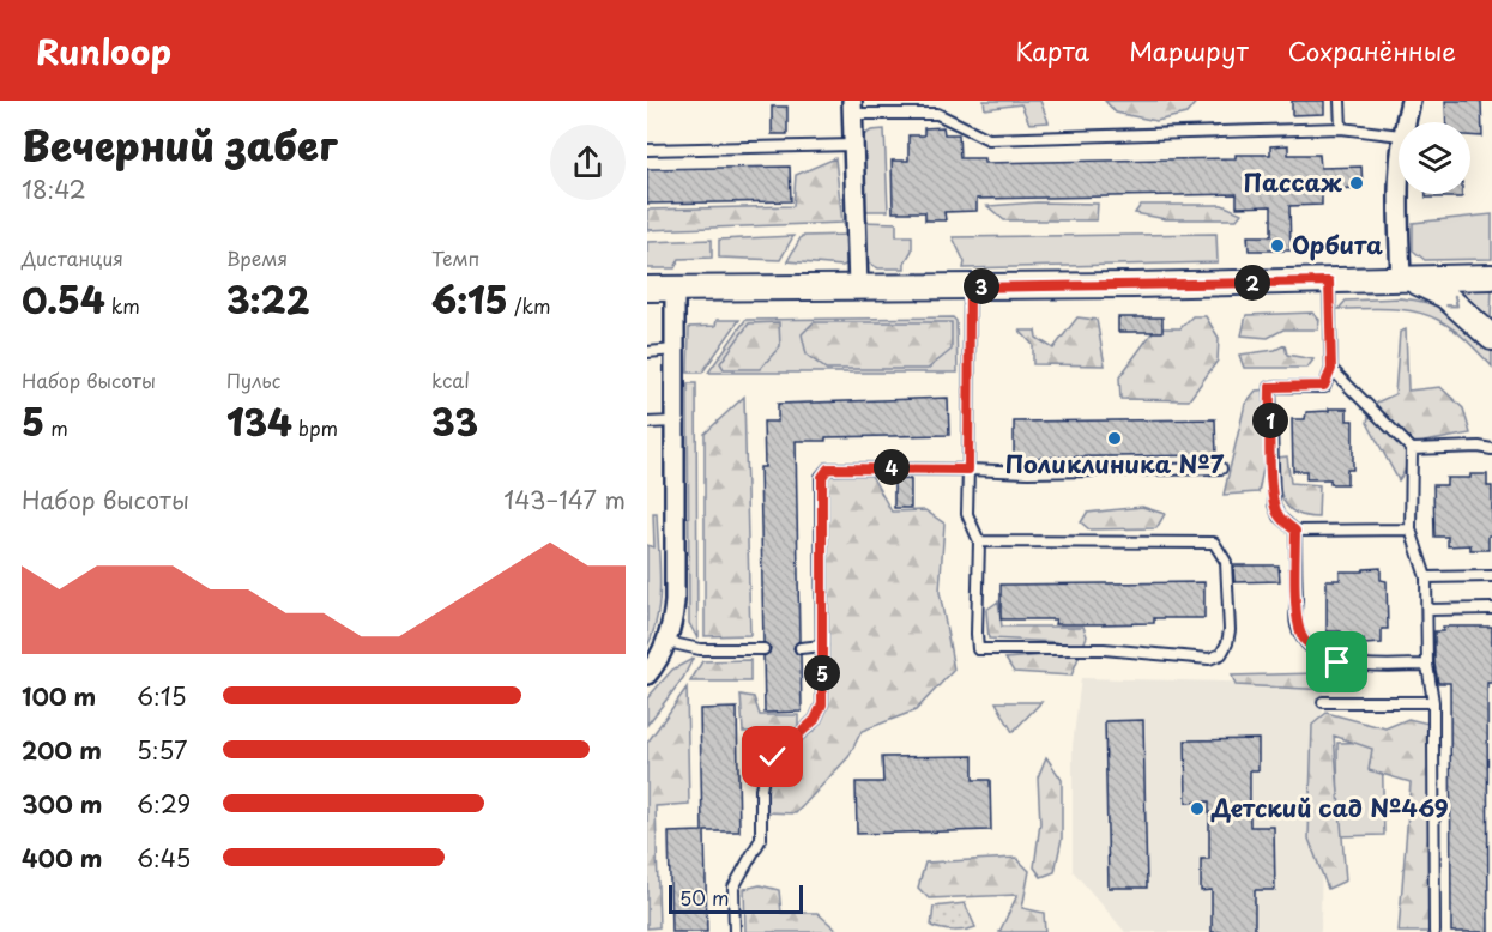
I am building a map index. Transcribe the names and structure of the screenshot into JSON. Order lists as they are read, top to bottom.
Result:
{
  "places": [
    "Пассаж",
    "Орбита",
    "Поликлиника №7",
    "Детский сад №469"
  ],
  "scale_bar": "50 m",
  "page": {
    "header": "Runloop",
    "nav": ["Карта", "Маршрут", "Сохранённые"],
    "heading": ["Вечерний забег", "18:42"],
    "stats": [
      ["Дистанция", "0.54 km"],
      ["Время", "3:22"],
      ["Темп", "6:15 /km"],
      ["Набор высоты", "5 m"],
      ["Пульс", "134 bpm"],
      ["kcal", "33"]
    ],
    "pins": [
      "2",
      "3",
      "1",
      "4",
      "5"
    ],
    "chart": ["Набор высоты", "143–147 m"],
    "list": [
      {
        "name": "100 m",
        "note": "6:15"
      },
      {
        "name": "200 m",
        "note": "5:57"
      },
      {
        "name": "300 m",
        "note": "6:29"
      },
      {
        "name": "400 m",
        "note": "6:45"
      }
    ],
    "scale": "50 m"
  }
}
